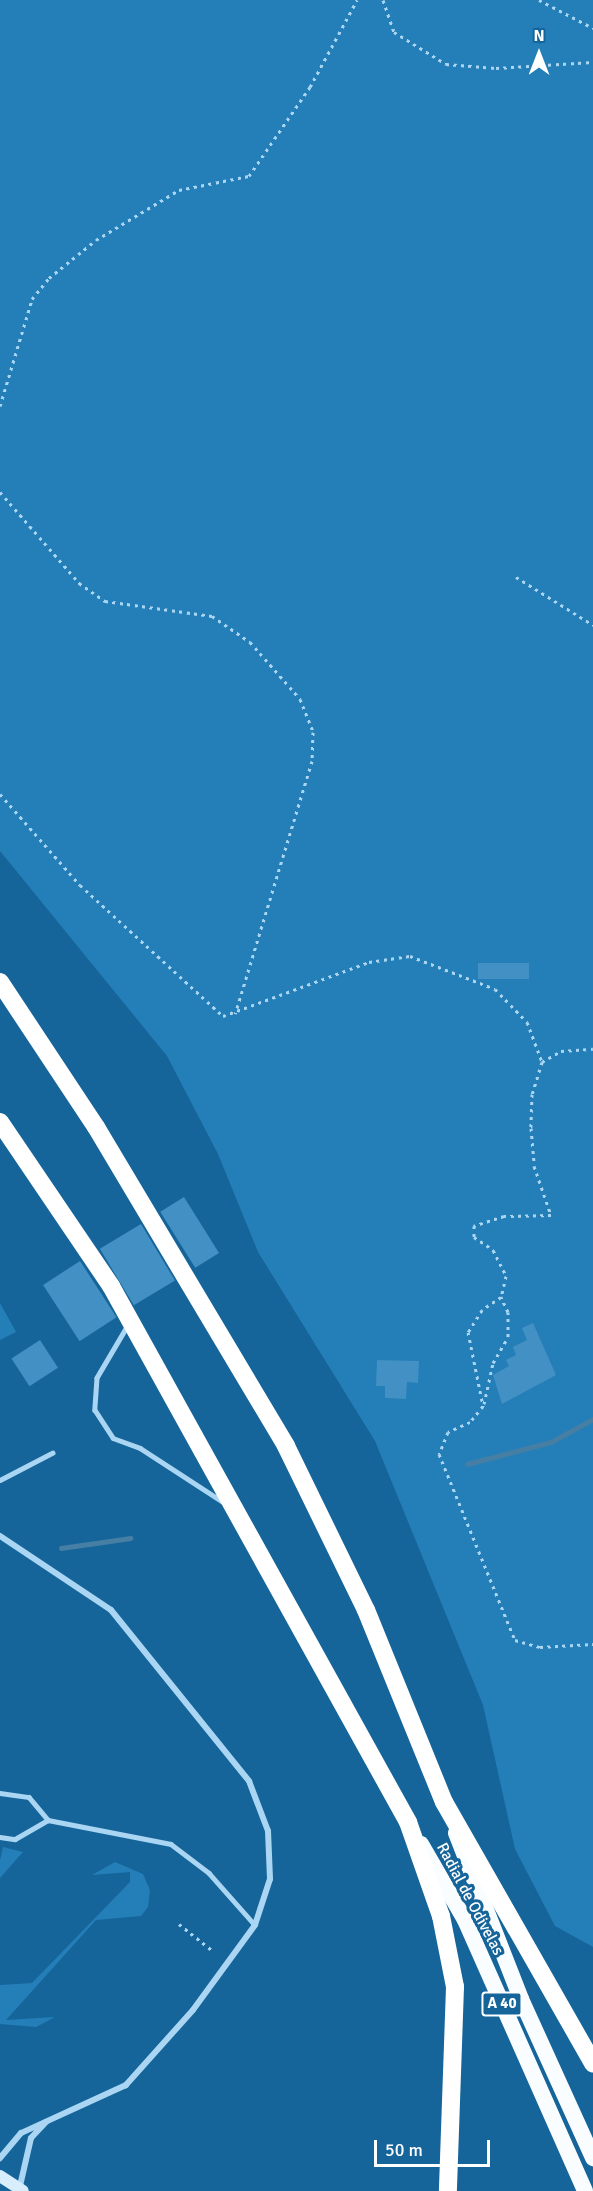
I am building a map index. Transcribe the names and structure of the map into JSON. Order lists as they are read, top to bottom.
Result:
{
  "streets": {
    "highway": ["Radial de Odivelas", "A 40"]
  },
  "scale_bar": "50 m",
  "north": "top"
}
